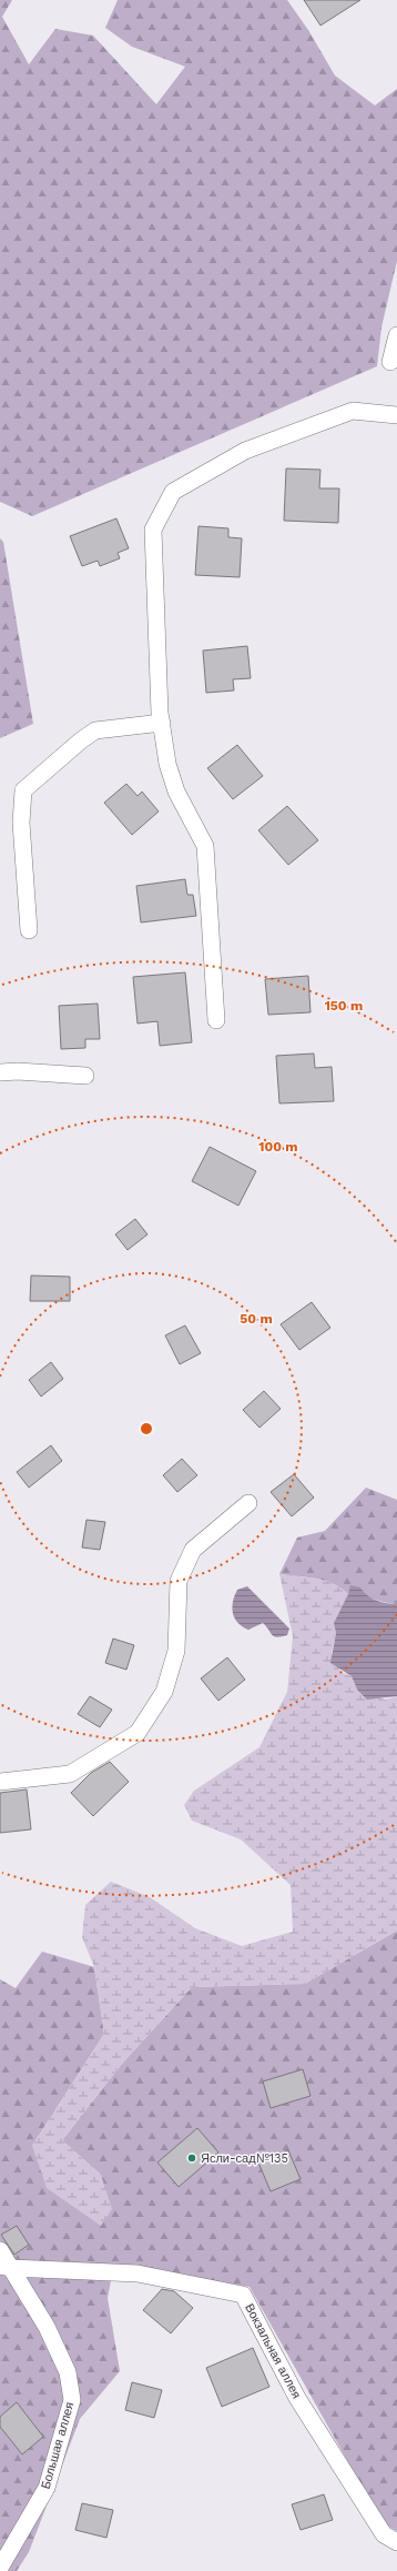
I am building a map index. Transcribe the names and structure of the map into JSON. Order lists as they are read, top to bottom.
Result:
{
  "streets": {
    "street": ["Вокзальная аллея", "Большая аллея"]
  },
  "crossings": [
    ["Вокзальная аллея", "Большая аллея"]
  ],
  "places": ["Ясли-сад№135"],
  "rings": ["150 m", "100 m", "50 m"]
}
